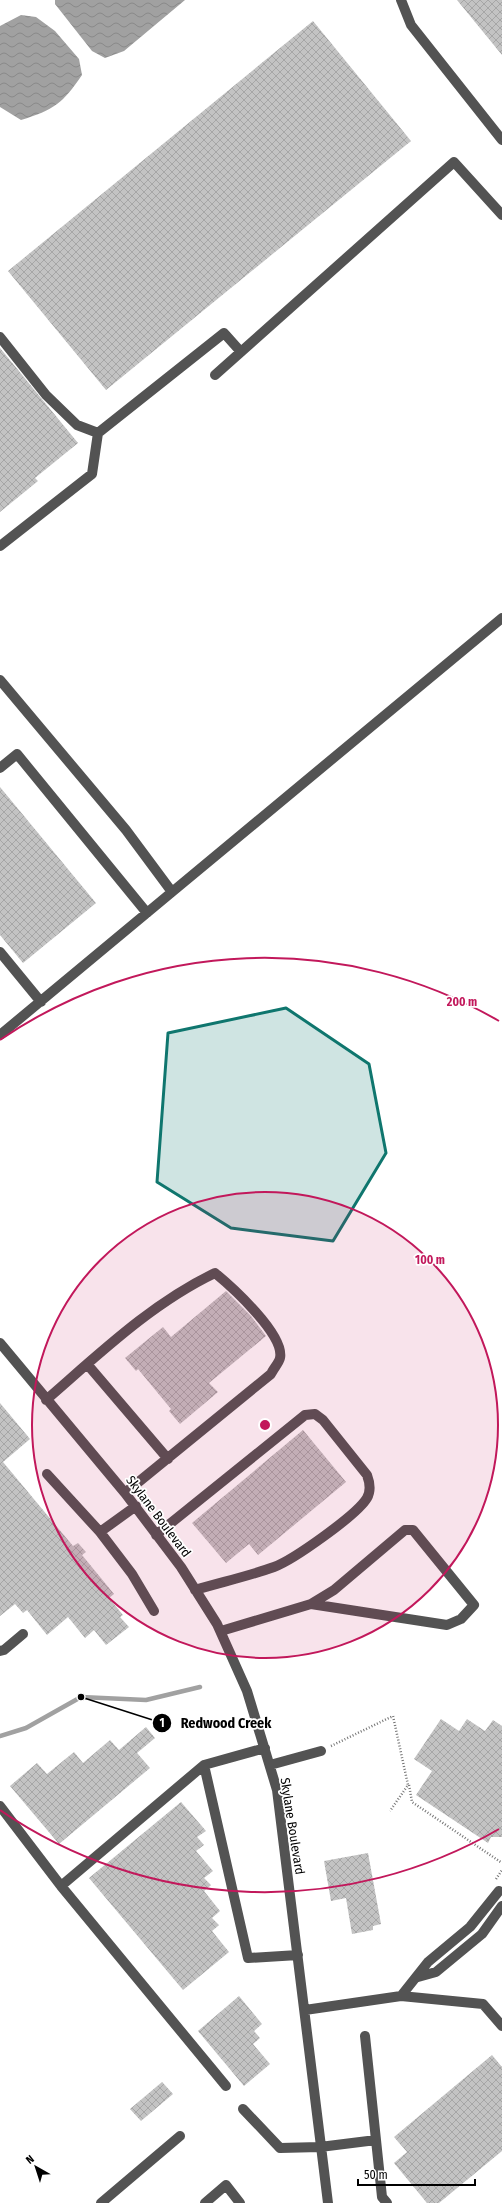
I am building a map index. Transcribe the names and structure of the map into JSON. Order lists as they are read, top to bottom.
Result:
{
  "streets": {
    "street": ["Skylane Boulevard"]
  },
  "places": ["Redwood Creek"],
  "scale_bar": "50 m",
  "north": "top left",
  "rings": ["200 m", "100 m"]
}
